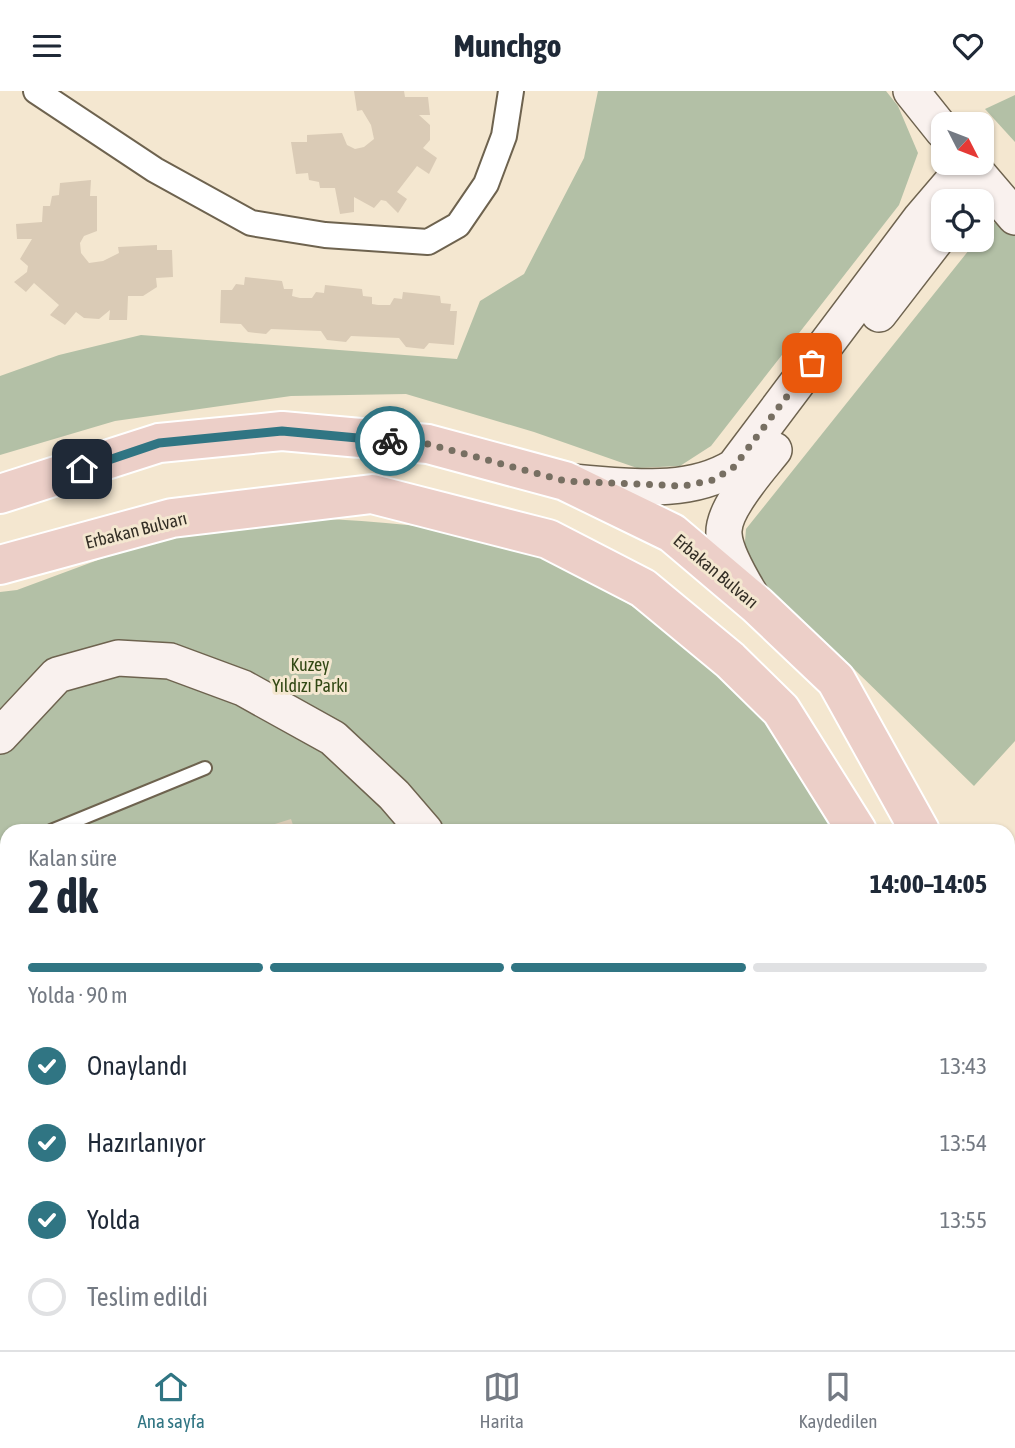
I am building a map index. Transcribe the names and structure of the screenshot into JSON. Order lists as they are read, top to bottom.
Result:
{
  "streets": {
    "highway": ["Erbakan Bulvarı"]
  },
  "parks": ["Kuzey Yıldızı Parkı"],
  "north": "bottom right",
  "page": {
    "header": "Munchgo",
    "heading": ["2 dk", "Kalan süre", "14:00–14:05"],
    "bar": "Yolda · 90 m",
    "list": [
      ["Onaylandı", "13:43"],
      ["Hazırlanıyor", "13:54"],
      ["Yolda", "13:55"],
      "Teslim edildi"
    ],
    "tabs": ["Ana sayfa", "Harita", "Kaydedilen"]
  }
}
